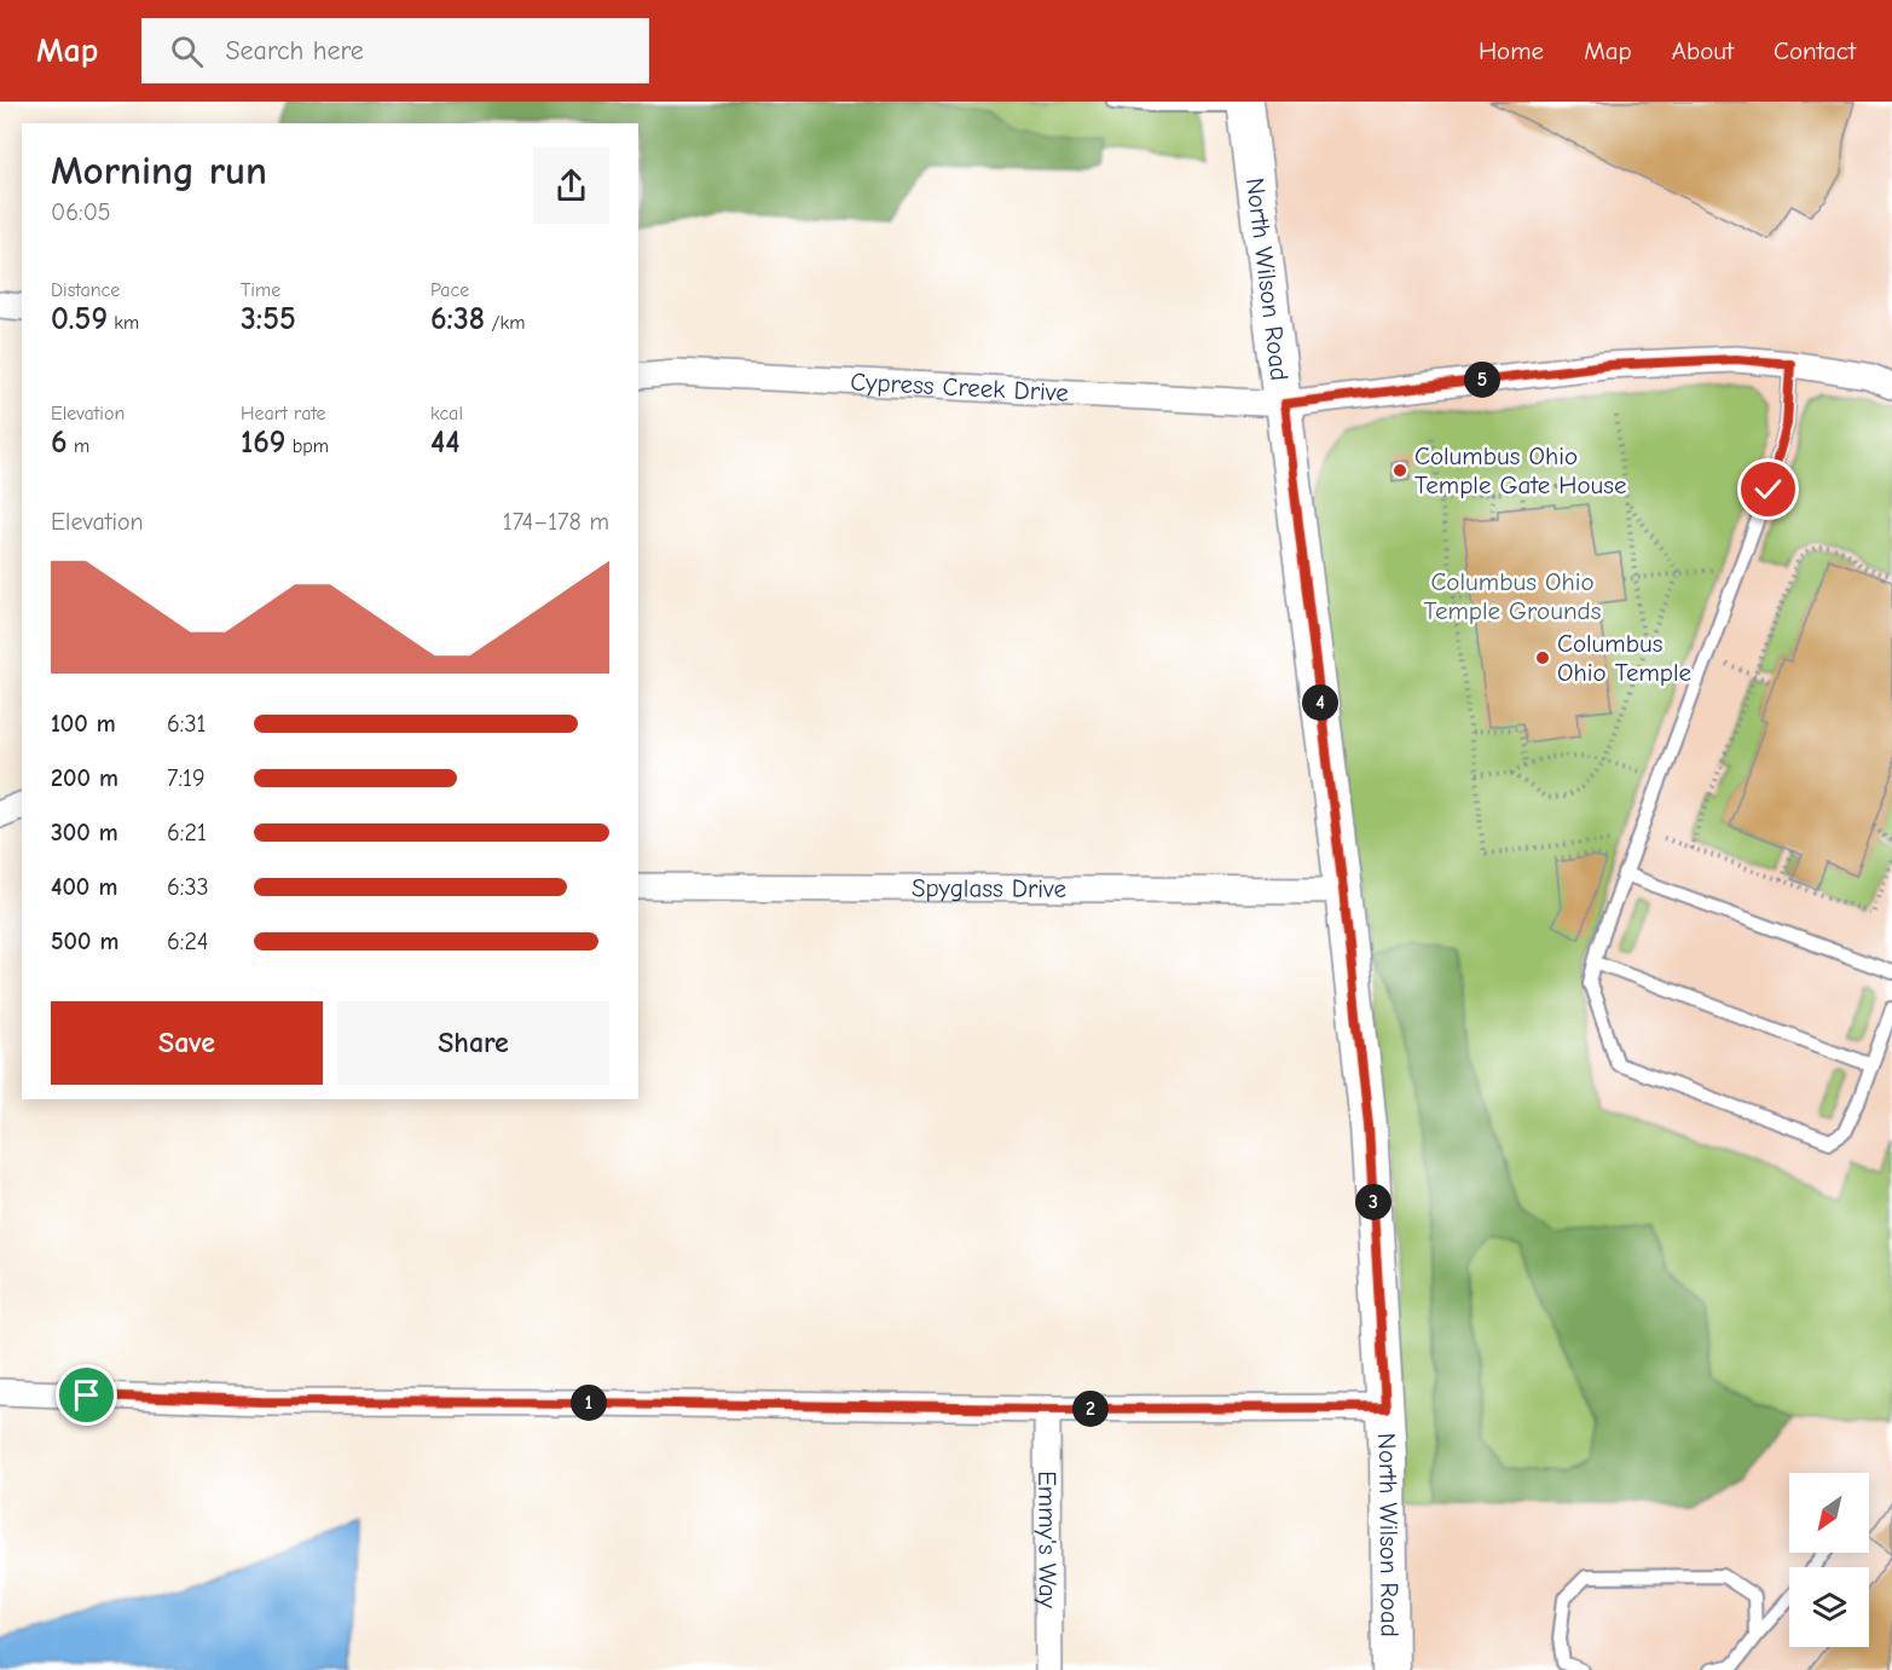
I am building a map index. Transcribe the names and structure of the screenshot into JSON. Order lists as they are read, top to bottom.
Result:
{
  "streets": {
    "main road": ["North Wilson Road"],
    "street": ["Cypress Creek Drive", "Spyglass Drive", "Emmy's Way"]
  },
  "crossings": [
    ["North Wilson Road", "Cypress Creek Drive"],
    ["North Wilson Road", "Spyglass Drive"]
  ],
  "parks": ["Columbus Ohio Temple Grounds"],
  "places": ["Columbus Ohio Temple Gate House", "Columbus Ohio Temple"],
  "north": "bottom left",
  "page": {
    "header": "Map",
    "search": "Search here",
    "nav": [
      "Home",
      "Map",
      "About",
      "Contact"
    ],
    "heading": ["Morning run", "06:05"],
    "stats": [
      ["Distance", "0.59 km"],
      ["Time", "3:55"],
      ["Pace", "6:38 /km"],
      ["Elevation", "6 m"],
      ["Heart rate", "169 bpm"],
      ["kcal", "44"]
    ],
    "pins": [
      "5",
      "4",
      "3",
      "1",
      "2"
    ],
    "chart": ["Elevation", "174–178 m"],
    "list": [
      {
        "name": "100 m",
        "note": "6:31"
      },
      {
        "name": "200 m",
        "note": "7:19"
      },
      {
        "name": "300 m",
        "note": "6:21"
      },
      {
        "name": "400 m",
        "note": "6:33"
      },
      {
        "name": "500 m",
        "note": "6:24"
      }
    ],
    "buttons": ["Save", "Share"]
  }
}
